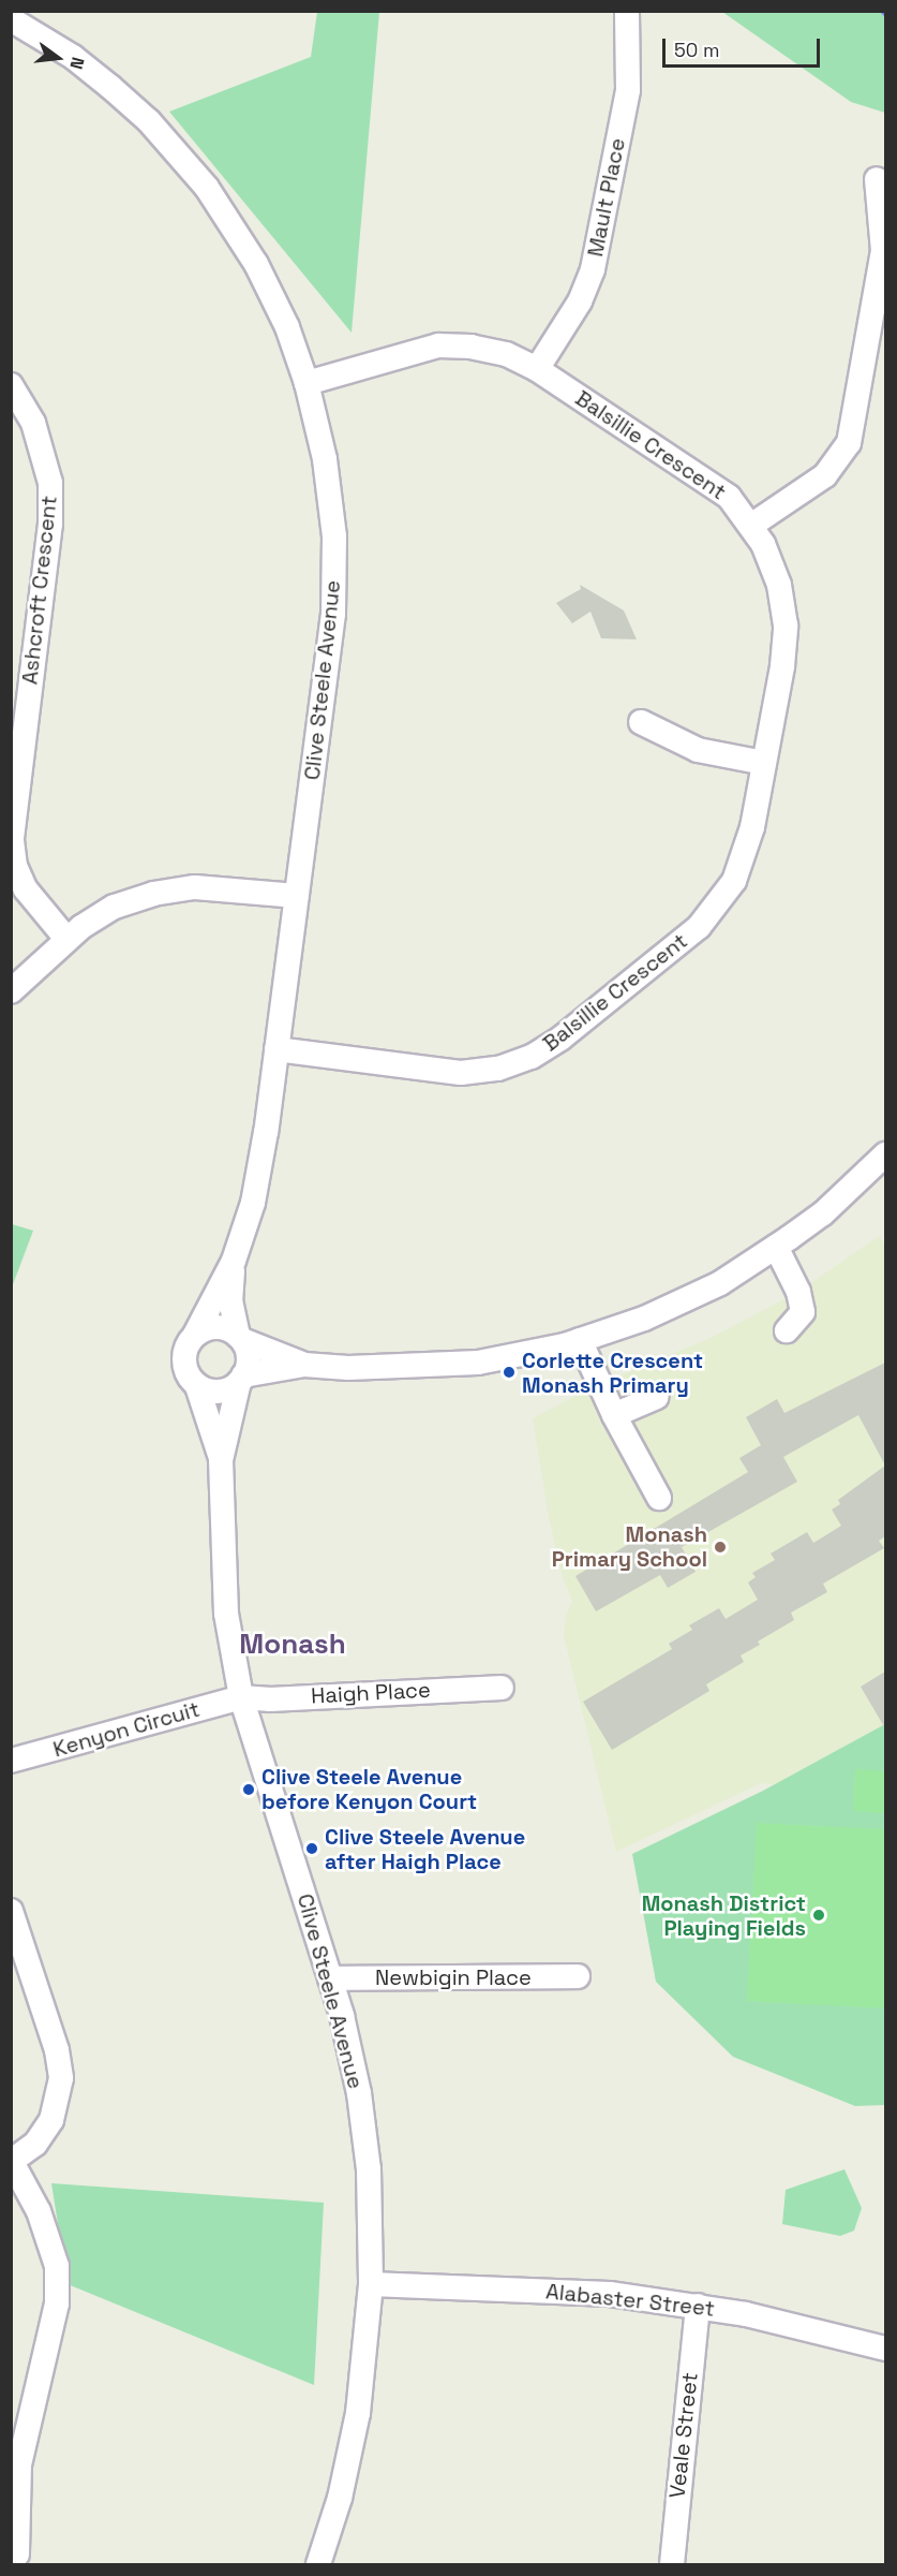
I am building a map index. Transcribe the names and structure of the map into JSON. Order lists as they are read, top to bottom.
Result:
{
  "streets": {
    "street": [
      "Mault Place",
      "Balsillie Crescent",
      "Ashcroft Crescent",
      "Clive Steele Avenue",
      "Haigh Place",
      "Kenyon Circuit",
      "Newbigin Place",
      "Alabaster Street",
      "Veale Street"
    ]
  },
  "crossings": [
    ["Mault Place", "Balsillie Crescent"],
    ["Balsillie Crescent", "Clive Steele Avenue"],
    ["Clive Steele Avenue", "Haigh Place"],
    ["Clive Steele Avenue", "Kenyon Circuit"],
    ["Clive Steele Avenue", "Newbigin Place"],
    ["Clive Steele Avenue", "Alabaster Street"],
    ["Haigh Place", "Kenyon Circuit"],
    ["Alabaster Street", "Veale Street"]
  ],
  "districts": ["Monash"],
  "places": [
    "Corlette Crescent Monash Primary",
    "Monash Primary School",
    "Clive Steele Avenue before Kenyon Court",
    "Clive Steele Avenue after Haigh Place",
    "Monash District Playing Fields"
  ],
  "scale_bar": "50 m",
  "north": "right"
}
